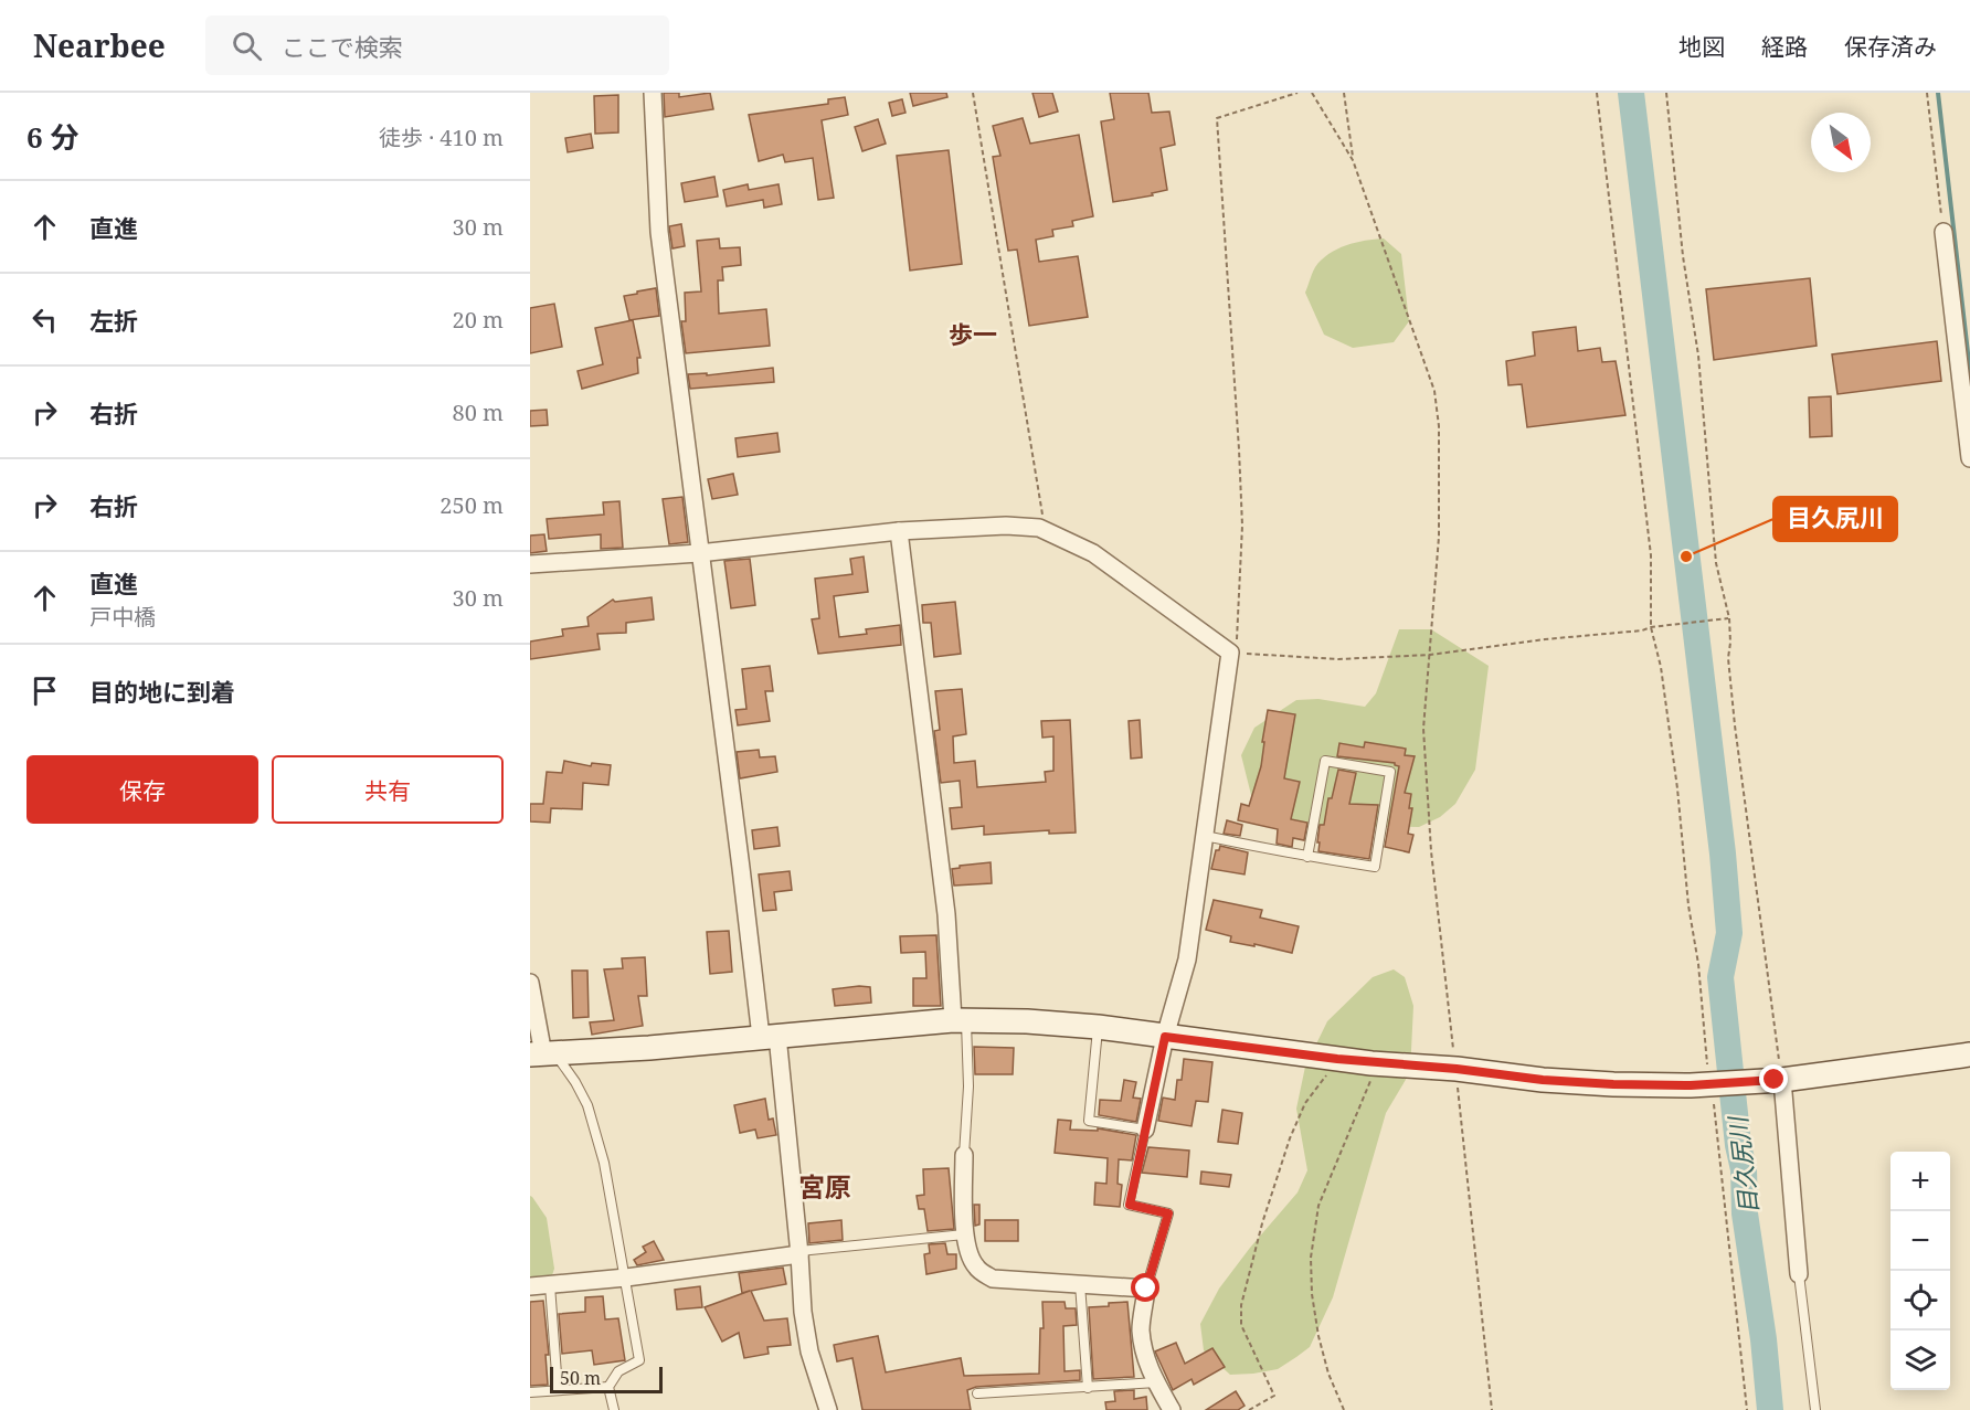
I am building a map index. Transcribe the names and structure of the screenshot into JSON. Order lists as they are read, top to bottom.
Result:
{
  "districts": ["歩一", "宮原"],
  "water": ["目久尻川"],
  "places": ["目久尻川"],
  "scale_bar": "50 m",
  "north": "bottom right",
  "page": {
    "header": "Nearbee",
    "search": "ここで検索",
    "nav": ["地図", "経路", "保存済み"],
    "heading": ["6 分", "徒歩 · 410 m"],
    "list": [
      ["直進", "30 m"],
      ["左折", "20 m"],
      ["右折", "80 m"],
      ["右折", "250 m"],
      ["直進", "戸中橋", "30 m"],
      "目的地に到着"
    ],
    "buttons": ["保存", "共有"],
    "map_buttons": ["+", "−"],
    "scale": "50 m"
  }
}
